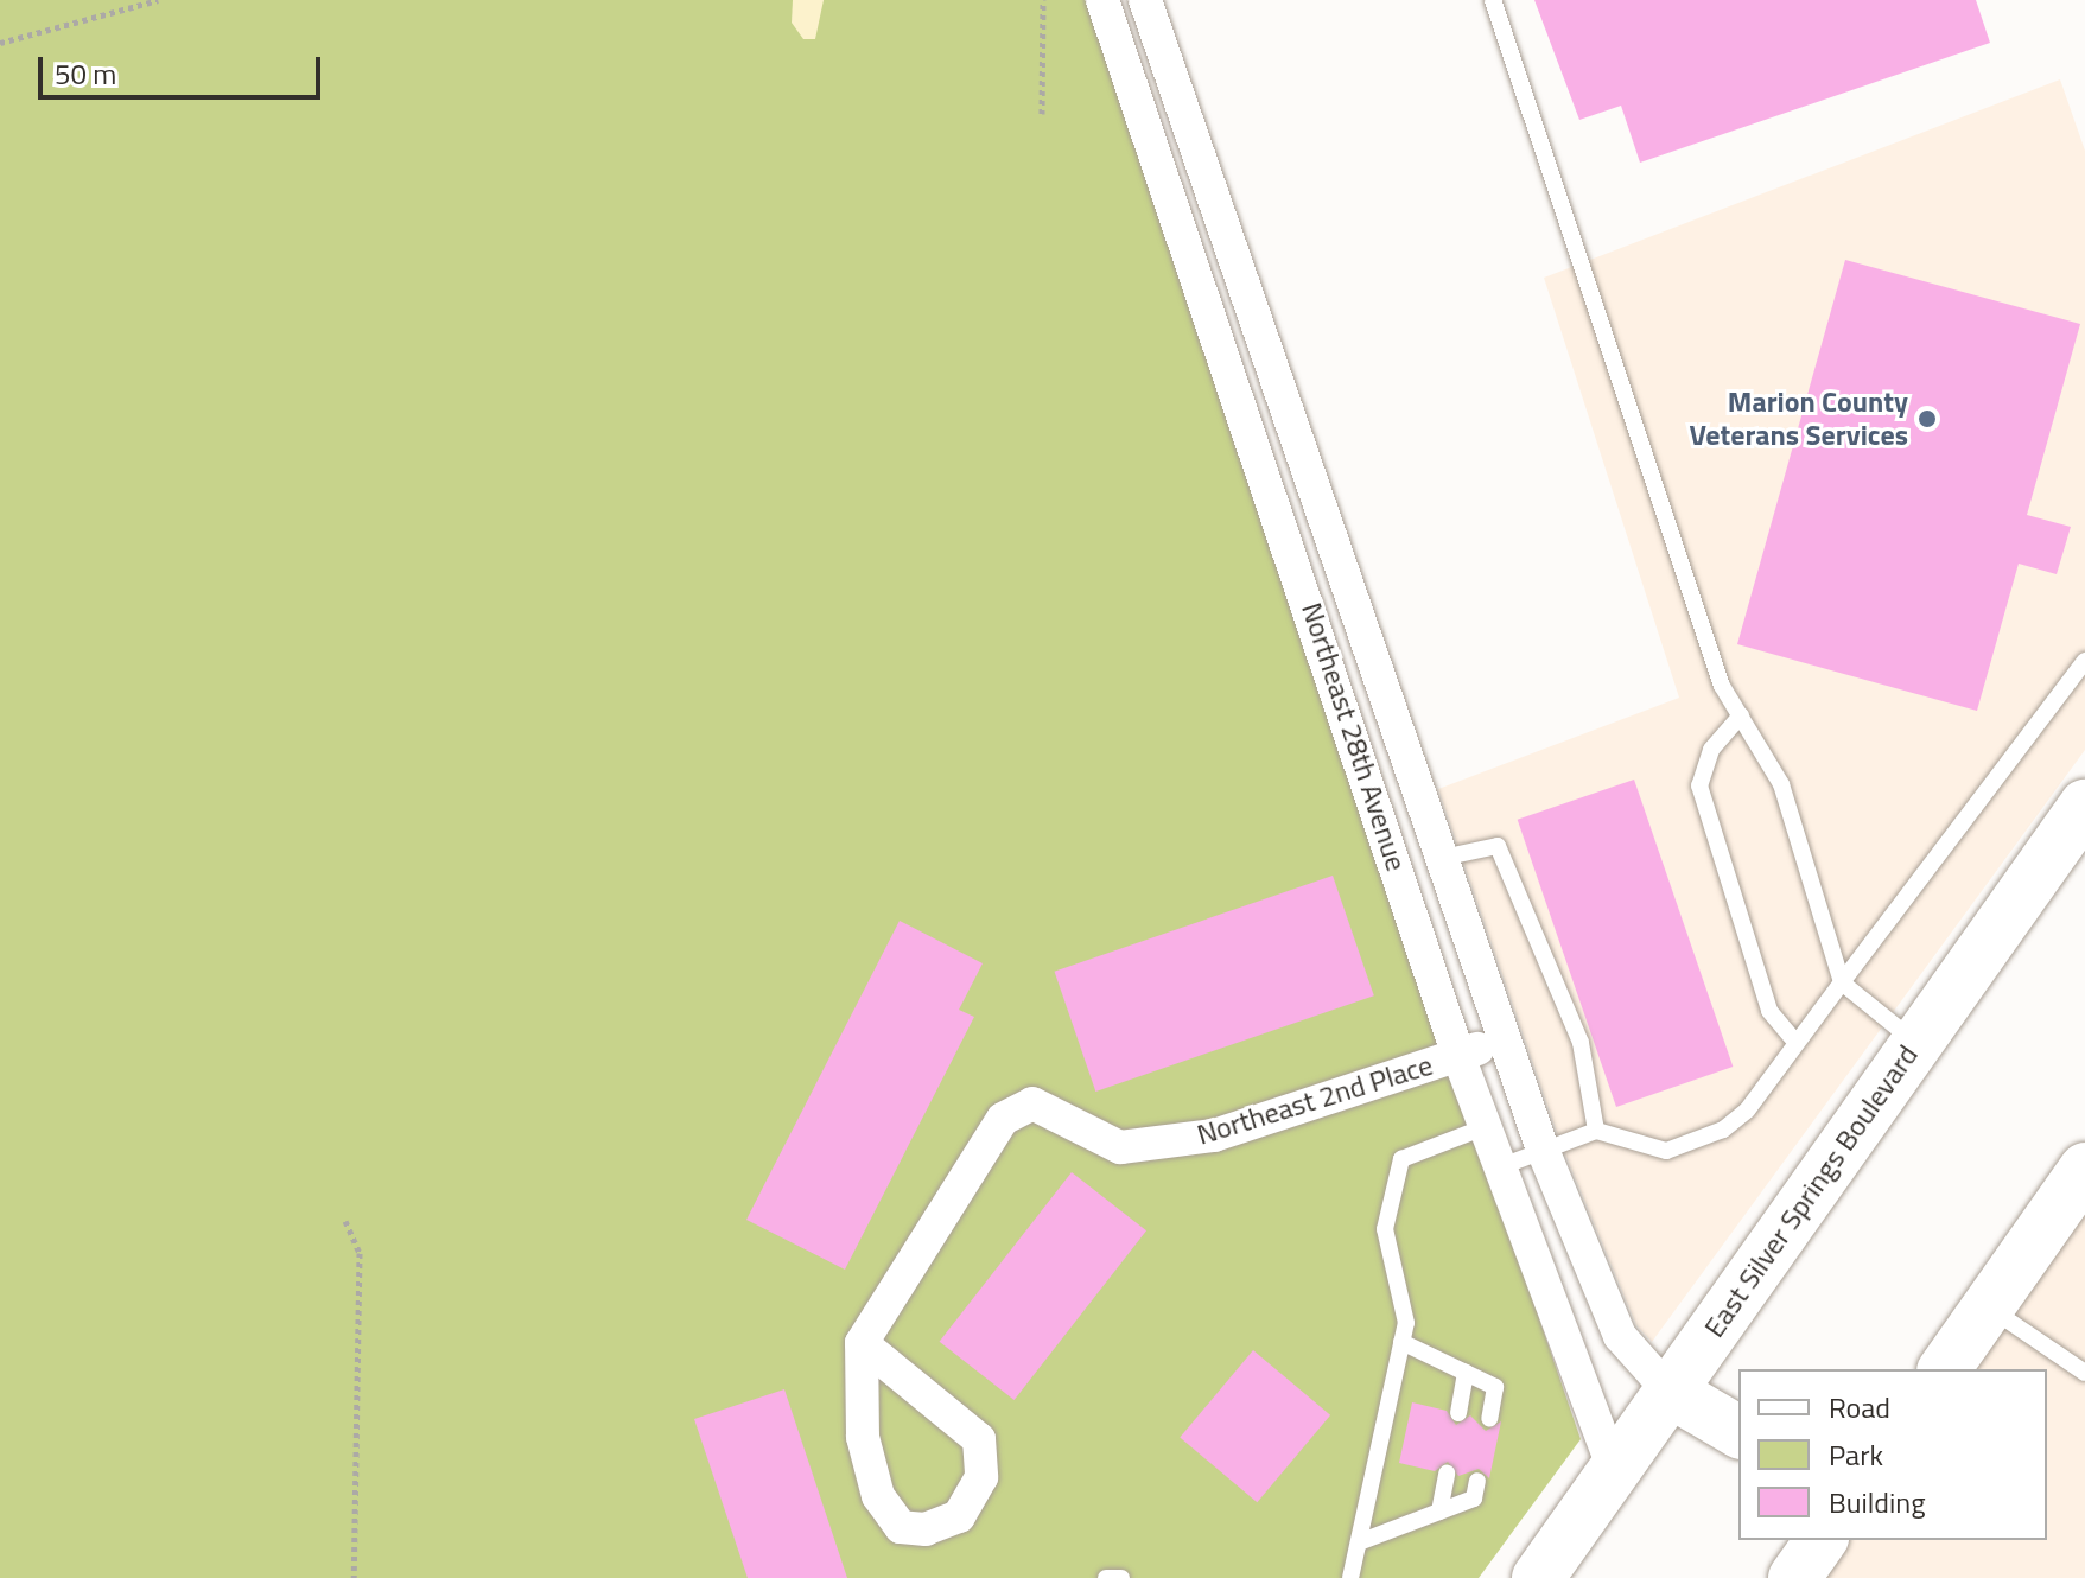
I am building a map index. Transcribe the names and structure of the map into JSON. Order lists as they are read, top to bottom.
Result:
{
  "streets": {
    "main road": ["East Silver Springs Boulevard"],
    "street": ["Northeast 28th Avenue", "Northeast 2nd Place"]
  },
  "crossings": [
    ["Northeast 28th Avenue", "Northeast 2nd Place"],
    ["Northeast 28th Avenue", "East Silver Springs Boulevard"]
  ],
  "places": ["Marion County Veterans Services"],
  "legend": ["Road", "Park", "Building"],
  "scale_bar": "50 m"
}
